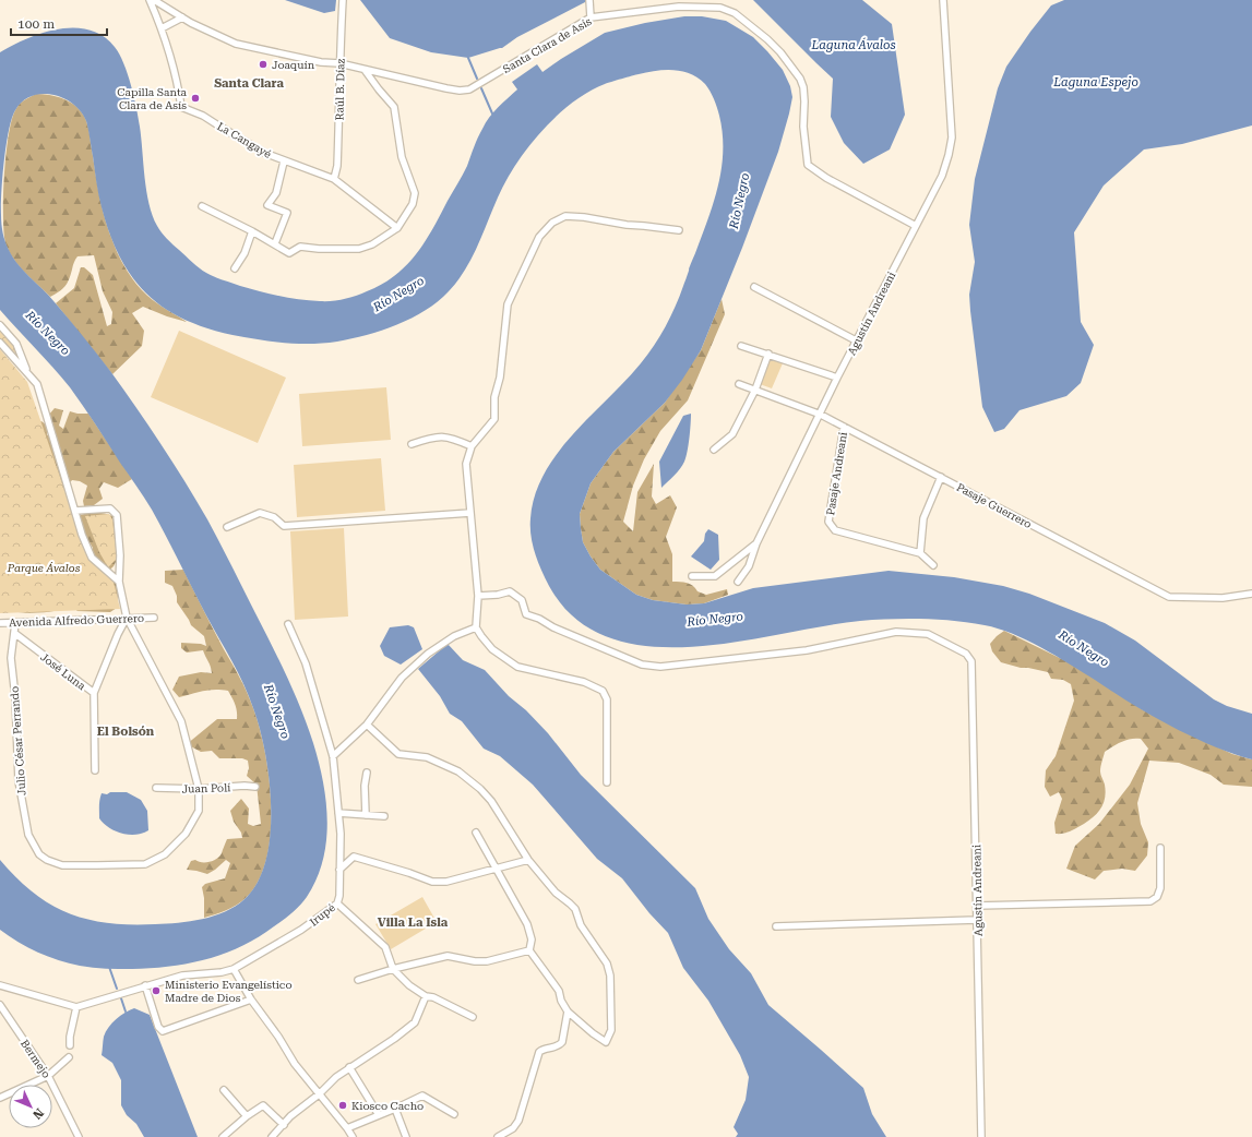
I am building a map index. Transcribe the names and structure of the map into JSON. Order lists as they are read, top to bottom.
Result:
{
  "streets": {
    "street": [
      "Santa Clara de Asís",
      "Raúl B. Díaz",
      "La Cangayé",
      "Agustín Andreani",
      "Pasaje Andreani",
      "Pasaje Guerrero",
      "Avenida Alfredo Guerrero",
      "José Luna",
      "Julio César Perrando",
      "Juan Polí",
      "Irupé",
      "Bermejo"
    ]
  },
  "crossings": [
    ["Santa Clara de Asís", "Raúl B. Díaz"],
    ["Santa Clara de Asís", "Agustín Andreani"],
    ["Raúl B. Díaz", "La Cangayé"],
    ["Agustín Andreani", "Pasaje Guerrero"],
    ["Pasaje Andreani", "Pasaje Guerrero"],
    ["Avenida Alfredo Guerrero", "Julio César Perrando"],
    ["José Luna", "Julio César Perrando"],
    ["Julio César Perrando", "Juan Polí"]
  ],
  "districts": ["Santa Clara", "El Bolsón", "Villa La Isla"],
  "water": ["Laguna Ávalos", "Laguna Espejo", "Río Negro"],
  "parks": ["Parque Ávalos"],
  "places": [
    "Joaquín",
    "Capilla Santa Clara de Asís",
    "Ministerio Evangelístico Madre de Dios",
    "Kiosco Cacho"
  ],
  "scale_bar": "100 m",
  "north": "bottom right"
}
